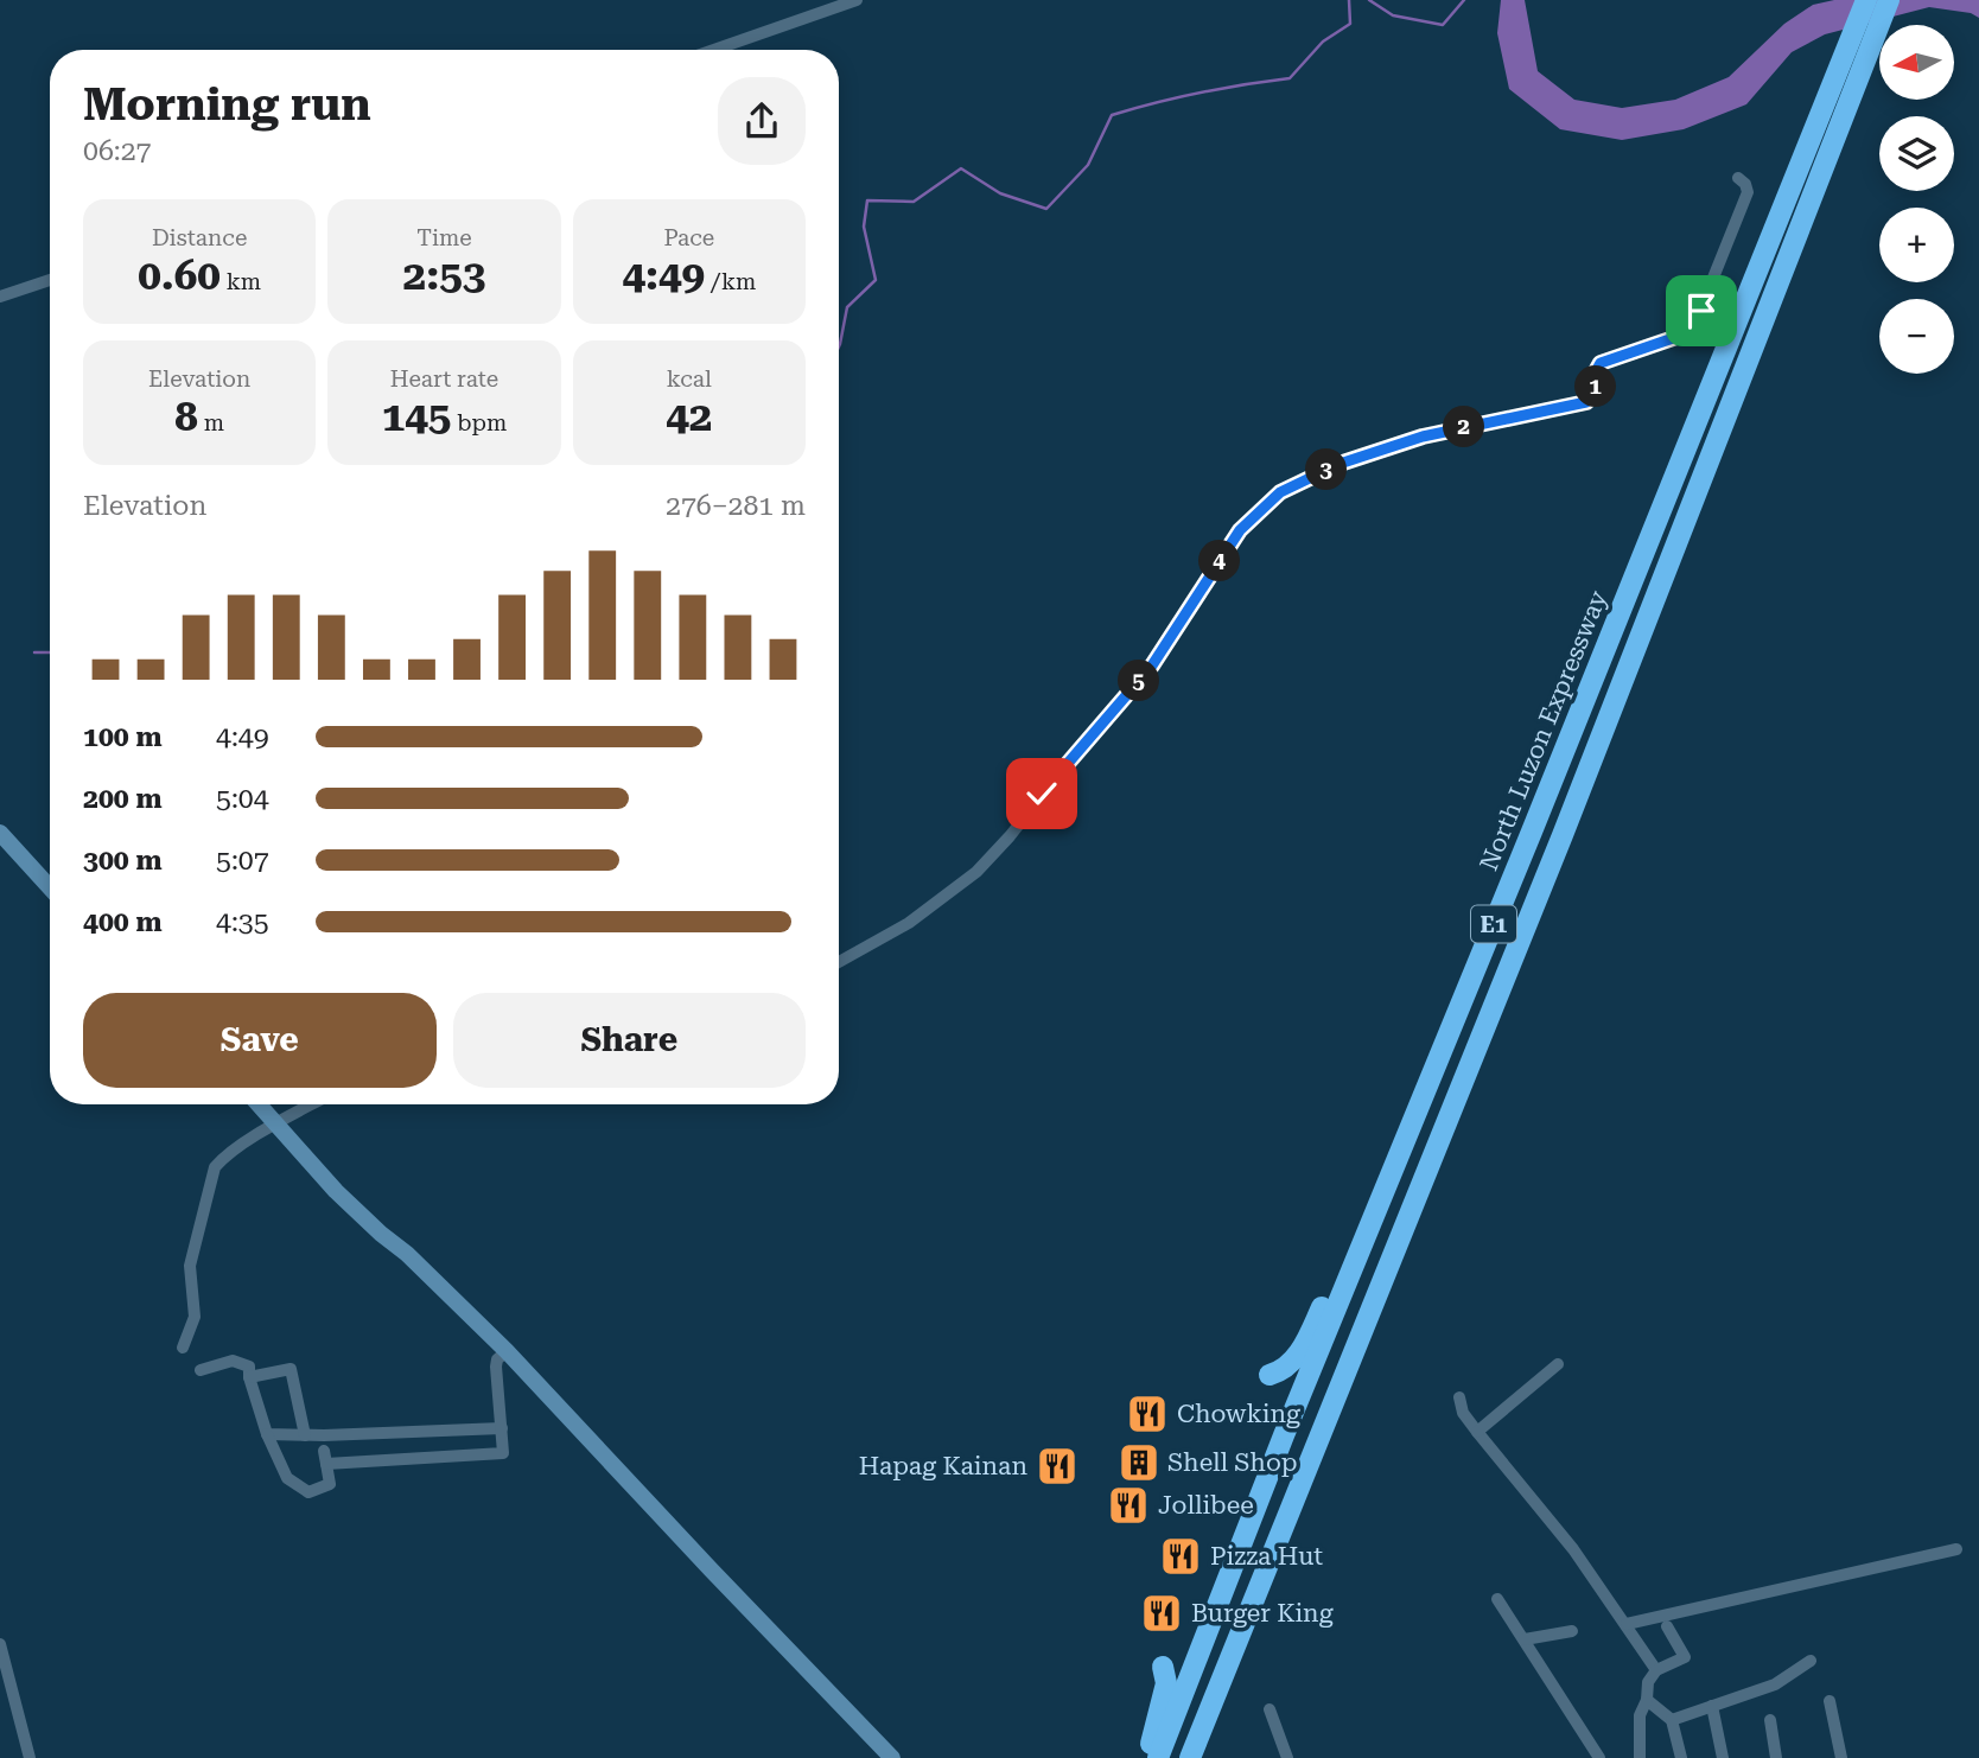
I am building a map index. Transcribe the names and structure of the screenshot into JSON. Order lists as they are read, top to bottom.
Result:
{
  "streets": {
    "highway": ["North Luzon Expressway", "E1"]
  },
  "places": {
    "restaurant": [
      "Chowking",
      "Hapag Kainan",
      "Jollibee",
      "Pizza Hut",
      "Burger King"
    ],
    "building": ["Shell Shop"]
  },
  "north": "left",
  "page": {
    "map_buttons": ["+", "−"],
    "heading": ["Morning run", "06:27"],
    "stats": [
      ["Distance", "0.60 km"],
      ["Time", "2:53"],
      ["Pace", "4:49 /km"],
      ["Elevation", "8 m"],
      ["Heart rate", "145 bpm"],
      ["kcal", "42"]
    ],
    "pins": [
      "1",
      "2",
      "3",
      "4",
      "5"
    ],
    "chart": ["Elevation", "276–281 m"],
    "list": [
      {
        "name": "100 m",
        "note": "4:49"
      },
      {
        "name": "200 m",
        "note": "5:04"
      },
      {
        "name": "300 m",
        "note": "5:07"
      },
      {
        "name": "400 m",
        "note": "4:35"
      }
    ],
    "buttons": ["Save", "Share"]
  }
}
